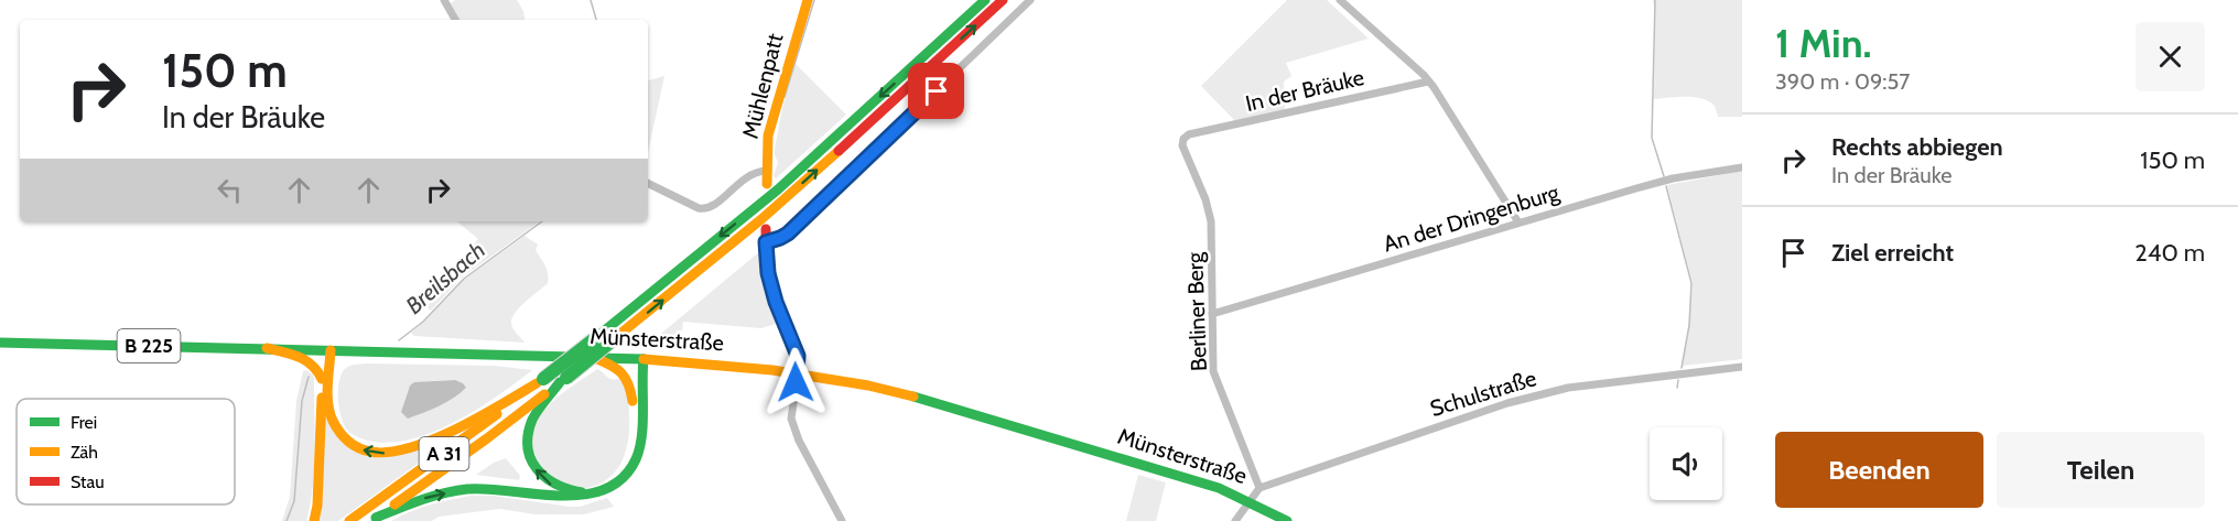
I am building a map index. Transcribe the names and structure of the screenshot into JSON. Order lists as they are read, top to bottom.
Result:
{
  "streets": {
    "main road": [
      "Mühlenpatt",
      "Münsterstraße",
      "B 225",
      "A 31"
    ],
    "street": [
      "In der Bräuke",
      "An der Dringenburg",
      "Berliner Berg",
      "Schulstraße"
    ]
  },
  "crossings": [
    ["In der Bräuke", "Berliner Berg"],
    ["An der Dringenburg", "Berliner Berg"],
    ["Berliner Berg", "Schulstraße"]
  ],
  "water": ["Breilsbach"],
  "legend": ["Frei", "Zäh", "Stau"],
  "page": {
    "heading": ["1 Min.", "390 m · 09:57"],
    "turn": ["150 m", "In der Bräuke"],
    "list": [
      {
        "name": "Rechts abbiegen",
        "note": "In der Bräuke",
        "value": "150 m"
      },
      {
        "name": "Ziel erreicht",
        "value": "240 m"
      }
    ],
    "buttons": ["Beenden", "Teilen"]
  }
}
